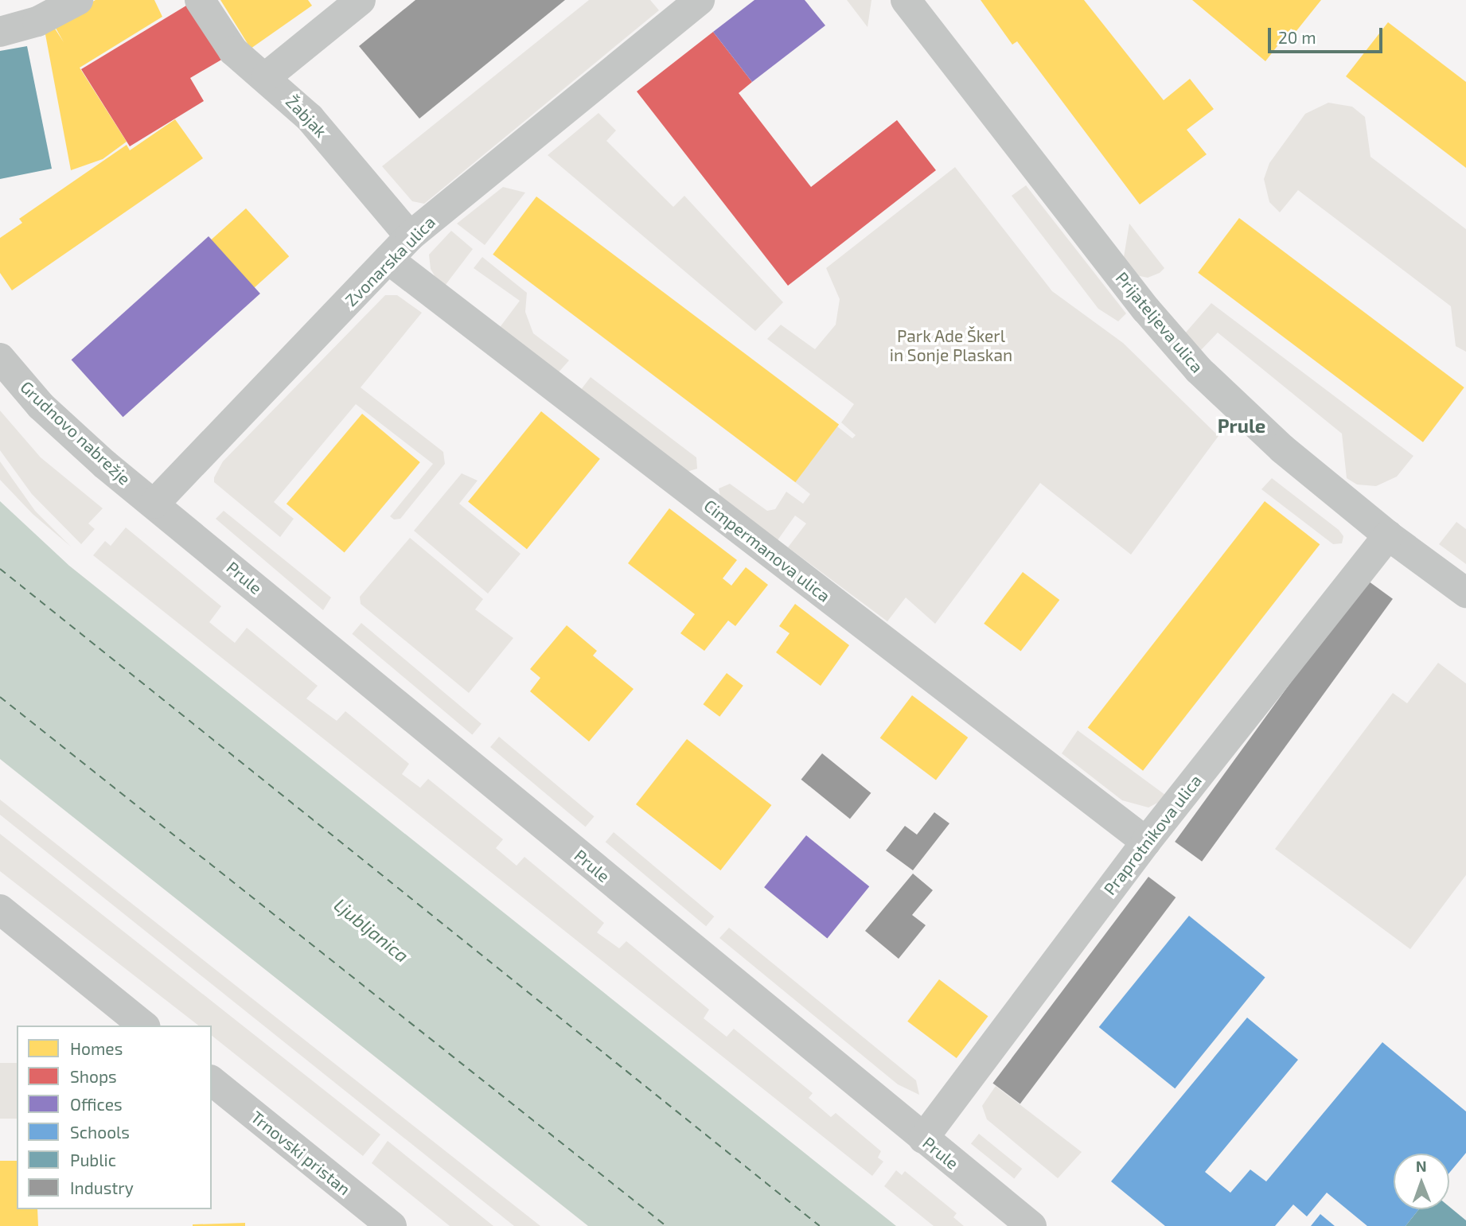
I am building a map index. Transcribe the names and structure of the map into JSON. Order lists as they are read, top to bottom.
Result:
{
  "streets": {
    "street": [
      "Žabjak",
      "Zvonarska ulica",
      "Prijateljeva ulica",
      "Grudnovo nabrežje",
      "Cimpermanova ulica",
      "Prule",
      "Praprotnikova ulica",
      "Trnovski pristan"
    ]
  },
  "crossings": [
    ["Žabjak", "Zvonarska ulica"],
    ["Zvonarska ulica", "Grudnovo nabrežje"],
    ["Zvonarska ulica", "Cimpermanova ulica"],
    ["Zvonarska ulica", "Prule"],
    ["Prijateljeva ulica", "Praprotnikova ulica"],
    ["Grudnovo nabrežje", "Prule"],
    ["Cimpermanova ulica", "Praprotnikova ulica"],
    ["Prule", "Praprotnikova ulica"]
  ],
  "districts": ["Prule"],
  "water": ["Ljubljanica"],
  "parks": ["Park Ade Škerl in Sonje Plaskan"],
  "legend": [
    "Homes",
    "Shops",
    "Offices",
    "Schools",
    "Public",
    "Industry"
  ],
  "scale_bar": "20 m",
  "north": "top"
}
